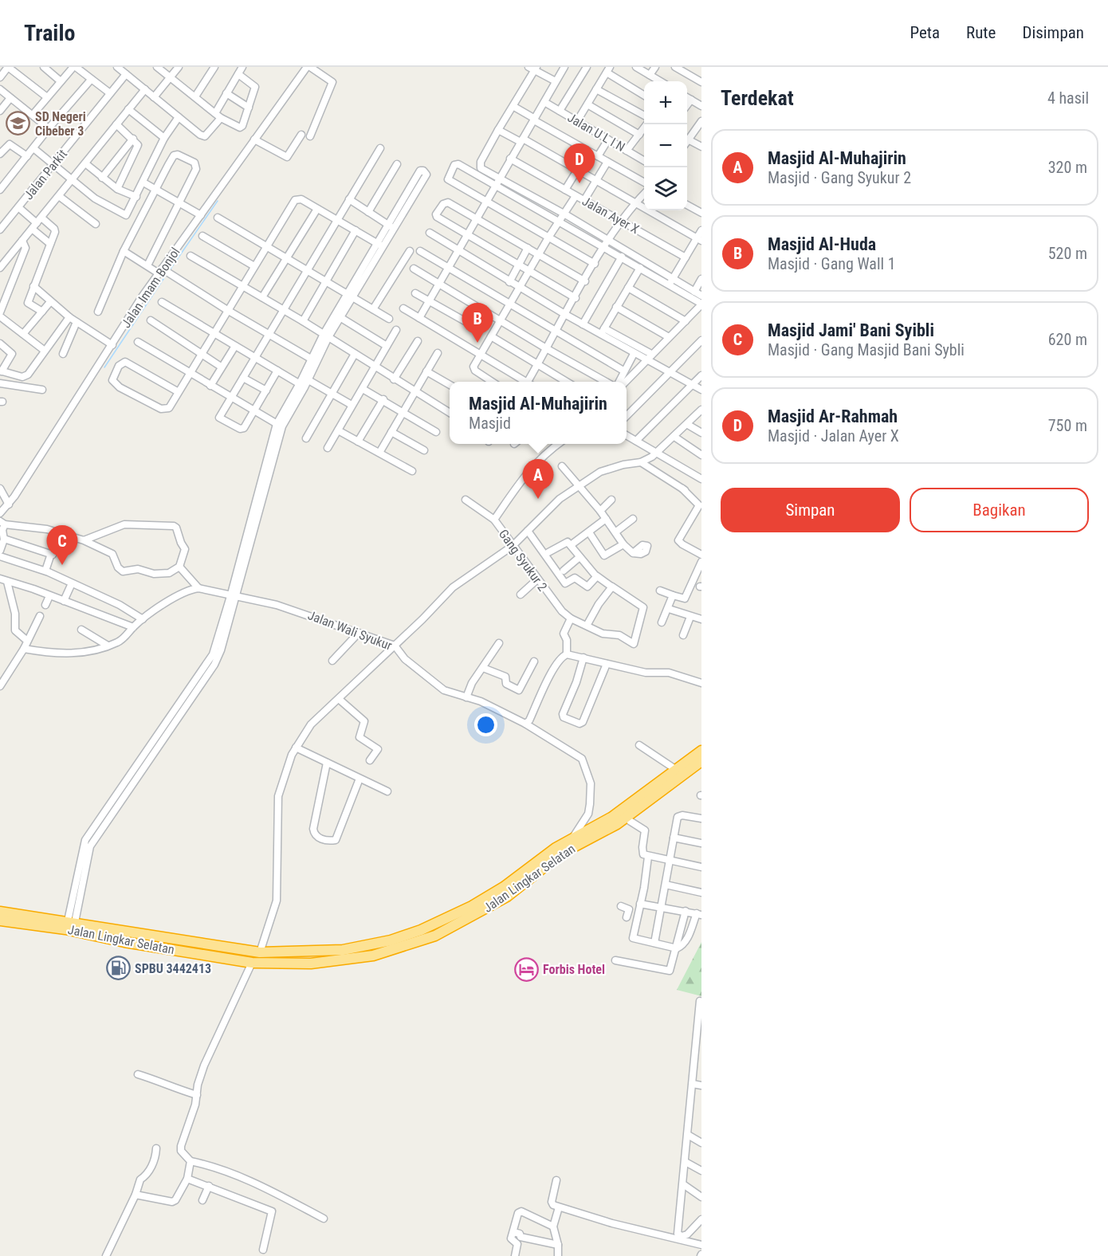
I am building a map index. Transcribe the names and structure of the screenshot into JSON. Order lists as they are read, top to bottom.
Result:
{
  "streets": {
    "highway": ["Jalan Lingkar Selatan"],
    "street": [
      "Jalan U L I N",
      "Jalan Parkit",
      "Jalan Ayer X",
      "Jalan Imam Bonjol",
      "Gang Syukur 2",
      "Jalan Wali Syukur"
    ]
  },
  "crossings": [
    ["Jalan Wali Syukur", "Jalan Lingkar Selatan"]
  ],
  "places": {
    "school or university": ["SD Negeri Cibeber 3"],
    "fuel station": ["SPBU 3442413"],
    "hotel": ["Forbis Hotel"]
  },
  "page": {
    "header": "Trailo",
    "nav": ["Peta", "Rute", "Disimpan"],
    "heading": ["Terdekat", "4 hasil"],
    "map_buttons": ["+", "−"],
    "list": [
      {
        "mark": "A",
        "name": "Masjid Al-Muhajirin",
        "note": "Masjid · Gang Syukur 2",
        "value": "320 m"
      },
      {
        "mark": "B",
        "name": "Masjid Al-Huda",
        "note": "Masjid · Gang Wall 1",
        "value": "520 m"
      },
      {
        "mark": "C",
        "name": "Masjid Jami' Bani Syibli",
        "note": "Masjid · Gang Masjid Bani Sybli",
        "value": "620 m"
      },
      {
        "mark": "D",
        "name": "Masjid Ar-Rahmah",
        "note": "Masjid · Jalan Ayer X",
        "value": "750 m"
      }
    ],
    "pins": [
      "D",
      "B",
      "A",
      "C"
    ],
    "popup": ["Masjid Al-Muhajirin", "Masjid"],
    "buttons": ["Simpan", "Bagikan"]
  }
}
